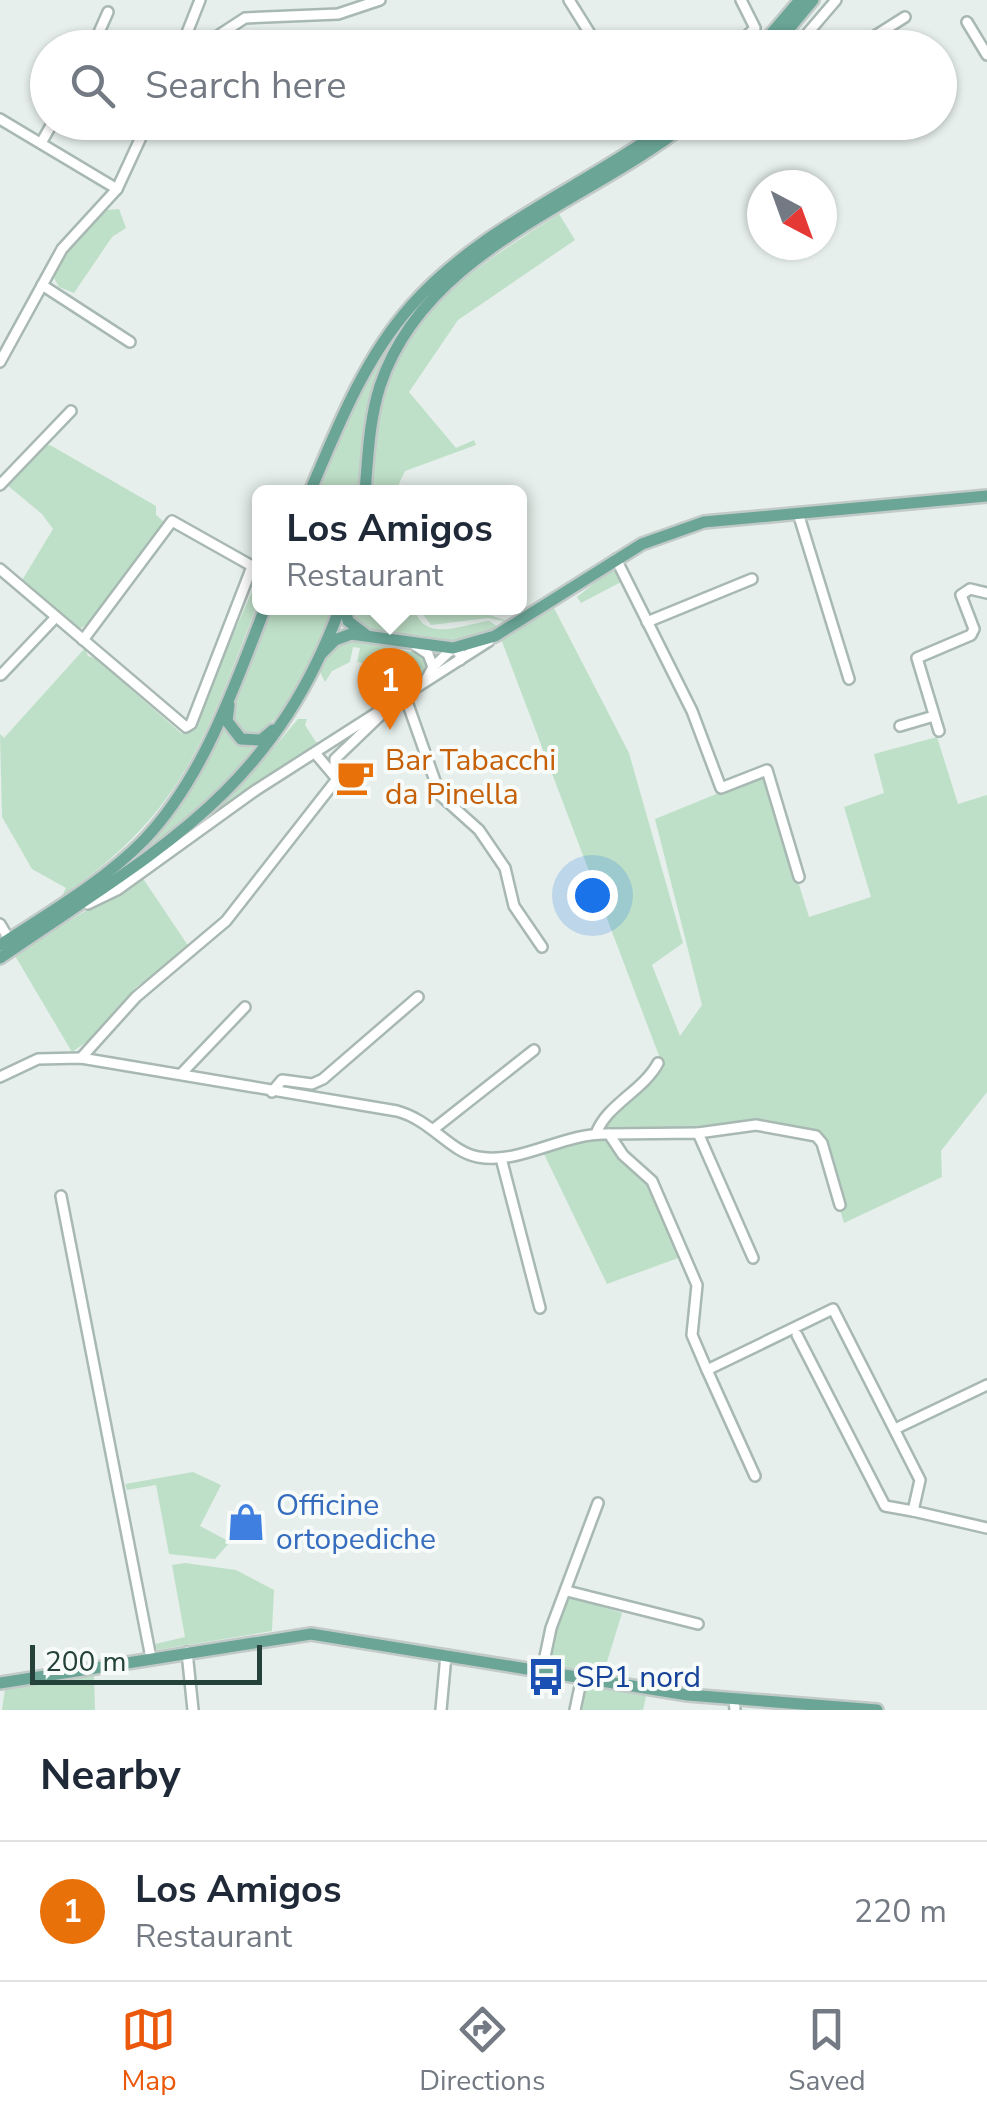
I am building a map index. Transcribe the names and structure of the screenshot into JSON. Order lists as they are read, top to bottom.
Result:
{
  "places": {
    "cafe": ["Bar Tabacchi da Pinella"],
    "shop": ["Officine ortopediche"],
    "bus stop": ["SP1 nord"]
  },
  "scale_bar": "200 m",
  "north": "bottom right",
  "page": {
    "search": "Search here",
    "popup": ["Los Amigos", "Restaurant"],
    "pins": "1",
    "scale": "200 m",
    "heading": "Nearby",
    "list": [
      {
        "mark": "1",
        "name": "Los Amigos",
        "note": "Restaurant",
        "value": "220 m"
      }
    ],
    "nav": ["Map", "Directions", "Saved"]
  }
}
